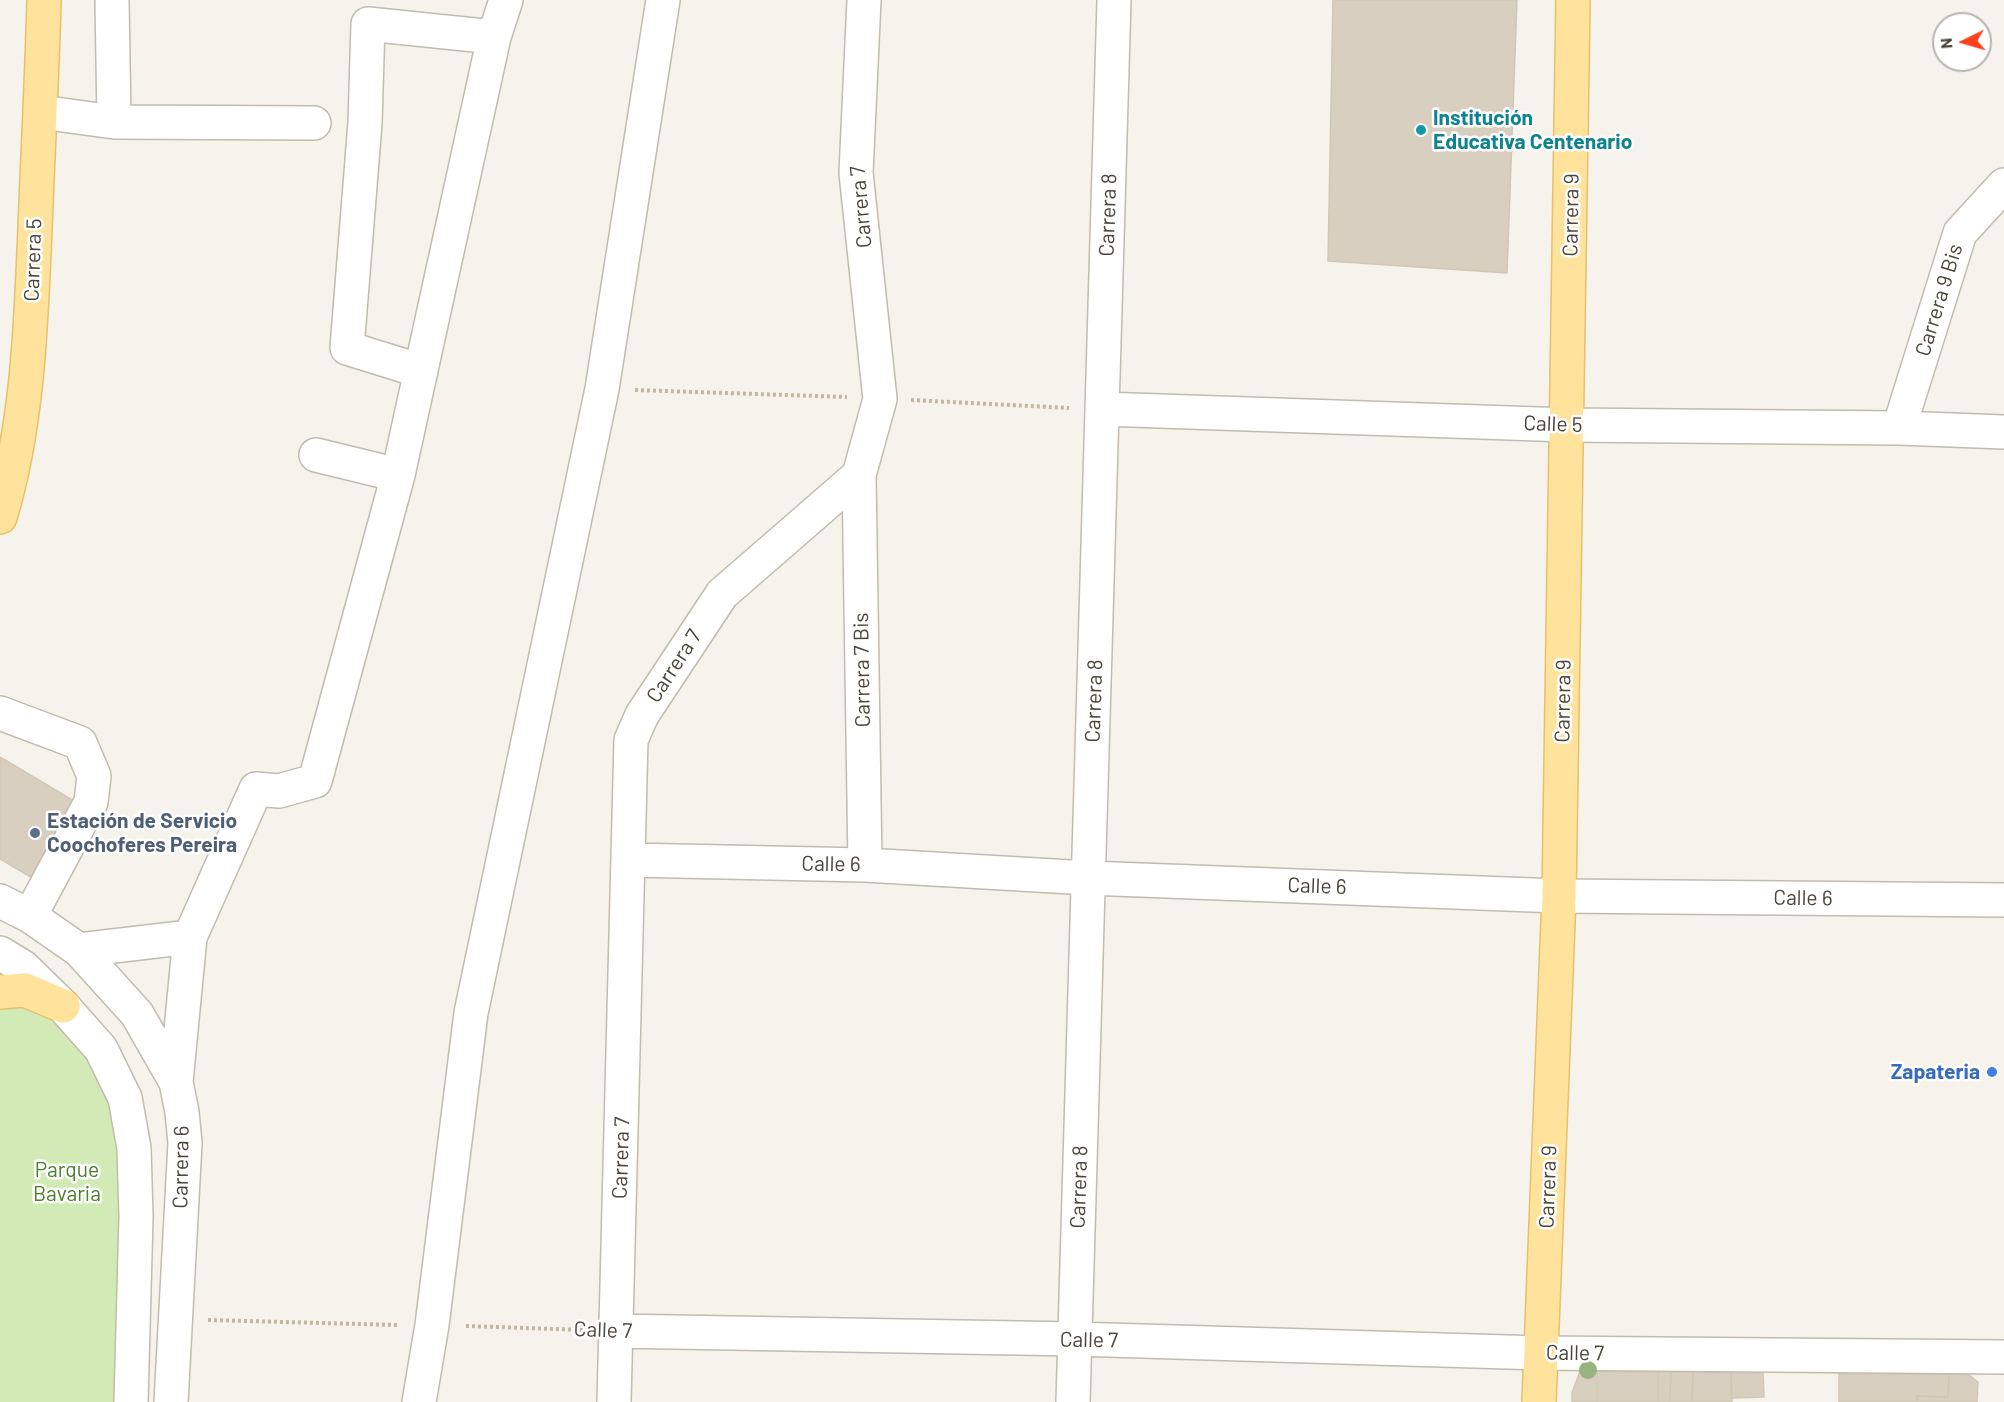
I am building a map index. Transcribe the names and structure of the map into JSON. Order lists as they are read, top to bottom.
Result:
{
  "streets": {
    "main road": ["Carrera 9", "Carrera 5"],
    "street": [
      "Carrera 7",
      "Carrera 8",
      "Carrera 9 Bis",
      "Calle 5",
      "Carrera 7 Bis",
      "Calle 6",
      "Carrera 6",
      "Calle 7"
    ]
  },
  "crossings": [
    ["Carrera 7", "Carrera 7 Bis"],
    ["Carrera 7", "Calle 6"],
    ["Carrera 7", "Calle 7"],
    ["Carrera 8", "Calle 5"],
    ["Carrera 8", "Calle 6"],
    ["Carrera 8", "Calle 7"],
    ["Carrera 9", "Calle 5"],
    ["Carrera 9", "Calle 6"],
    ["Carrera 9", "Calle 7"],
    ["Carrera 9 Bis", "Calle 5"],
    ["Carrera 7 Bis", "Calle 6"],
    ["Carrera 6", "Calle 7"]
  ],
  "parks": ["Parque Bavaria"],
  "places": ["Institución Educativa Centenario", "Estación de Servicio Coochoferes Pereira", "Zapateria"],
  "north": "left"
}
